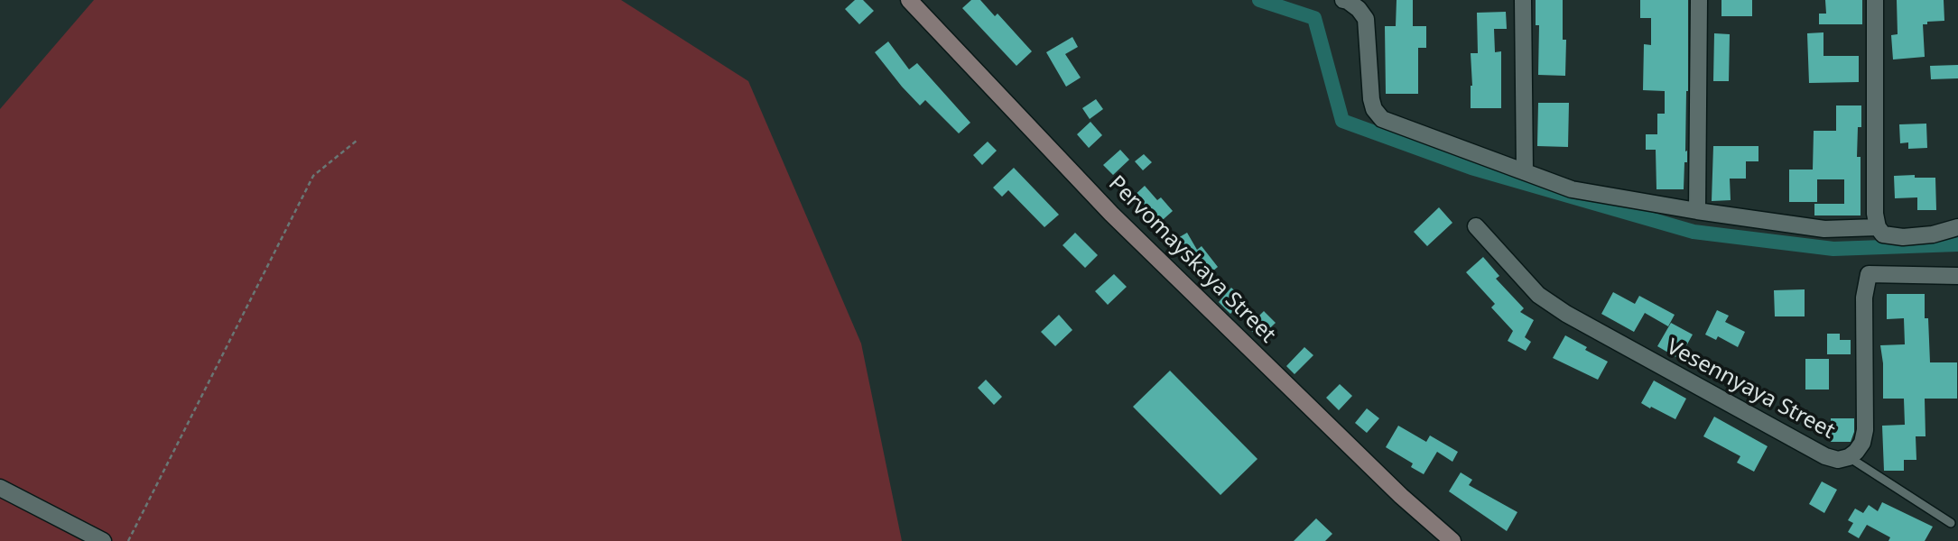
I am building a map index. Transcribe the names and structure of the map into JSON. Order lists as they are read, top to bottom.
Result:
{
  "streets": {
    "main road": ["Pervomayskaya Street"],
    "street": ["Vesennyaya Street"]
  }
}
